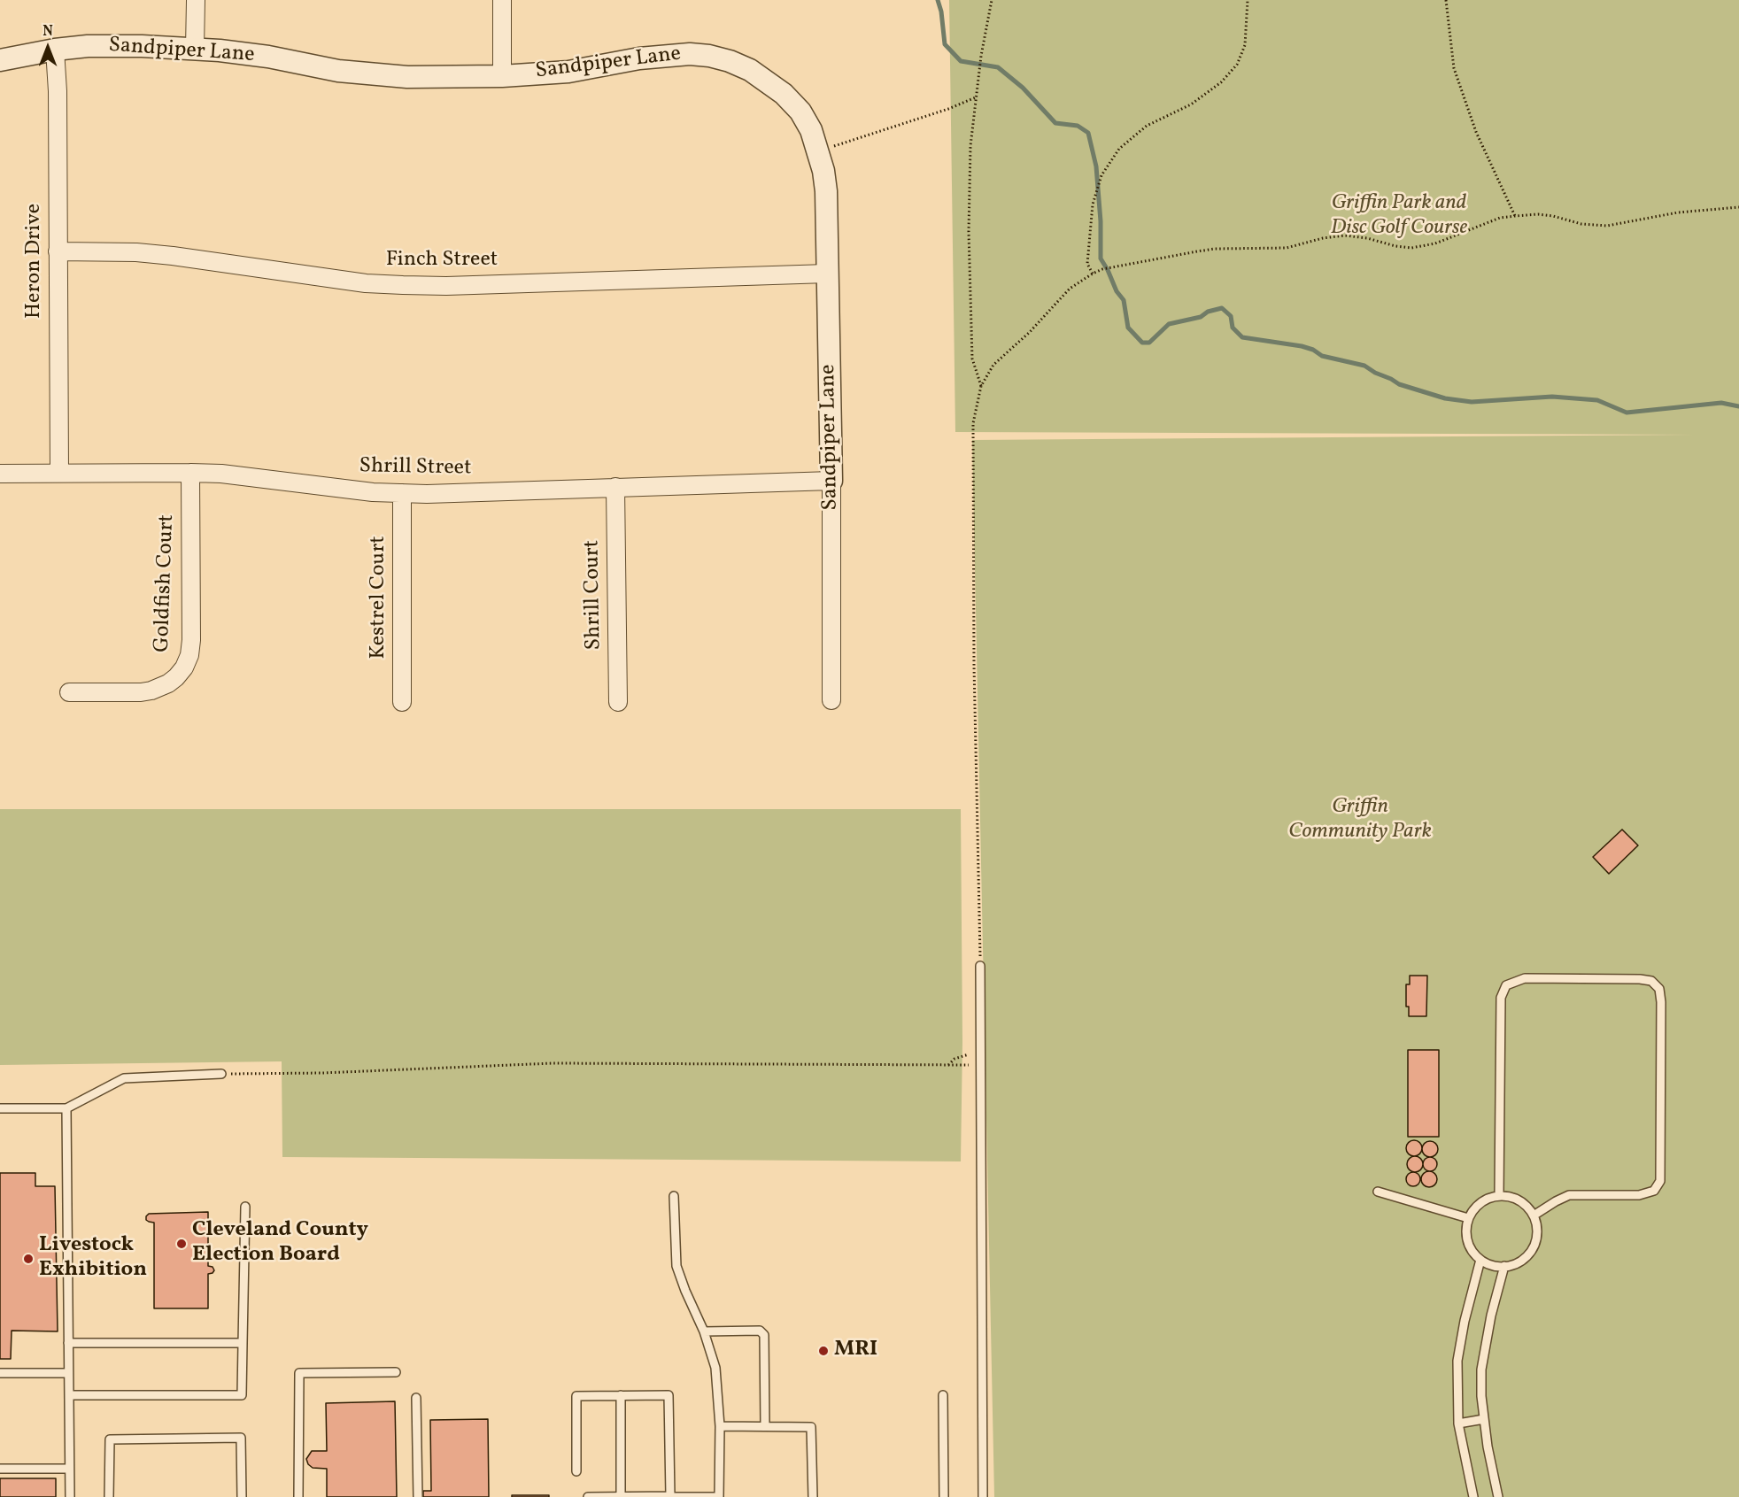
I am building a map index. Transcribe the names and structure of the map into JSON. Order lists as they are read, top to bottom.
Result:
{
  "streets": {
    "street": [
      "Sandpiper Lane",
      "Heron Drive",
      "Finch Street",
      "Shrill Street",
      "Goldfish Court",
      "Shrill Court",
      "Kestrel Court"
    ]
  },
  "crossings": [
    ["Sandpiper Lane", "Heron Drive"],
    ["Sandpiper Lane", "Finch Street"],
    ["Sandpiper Lane", "Shrill Street"],
    ["Heron Drive", "Finch Street"],
    ["Heron Drive", "Shrill Street"],
    ["Shrill Street", "Goldfish Court"],
    ["Shrill Street", "Shrill Court"],
    ["Shrill Street", "Kestrel Court"]
  ],
  "parks": ["Griffin Park and Disc Golf Course", "Griffin Community Park"],
  "places": ["Cleveland County Election Board", "Livestock Exhibition", "MRI"],
  "north": "top"
}
